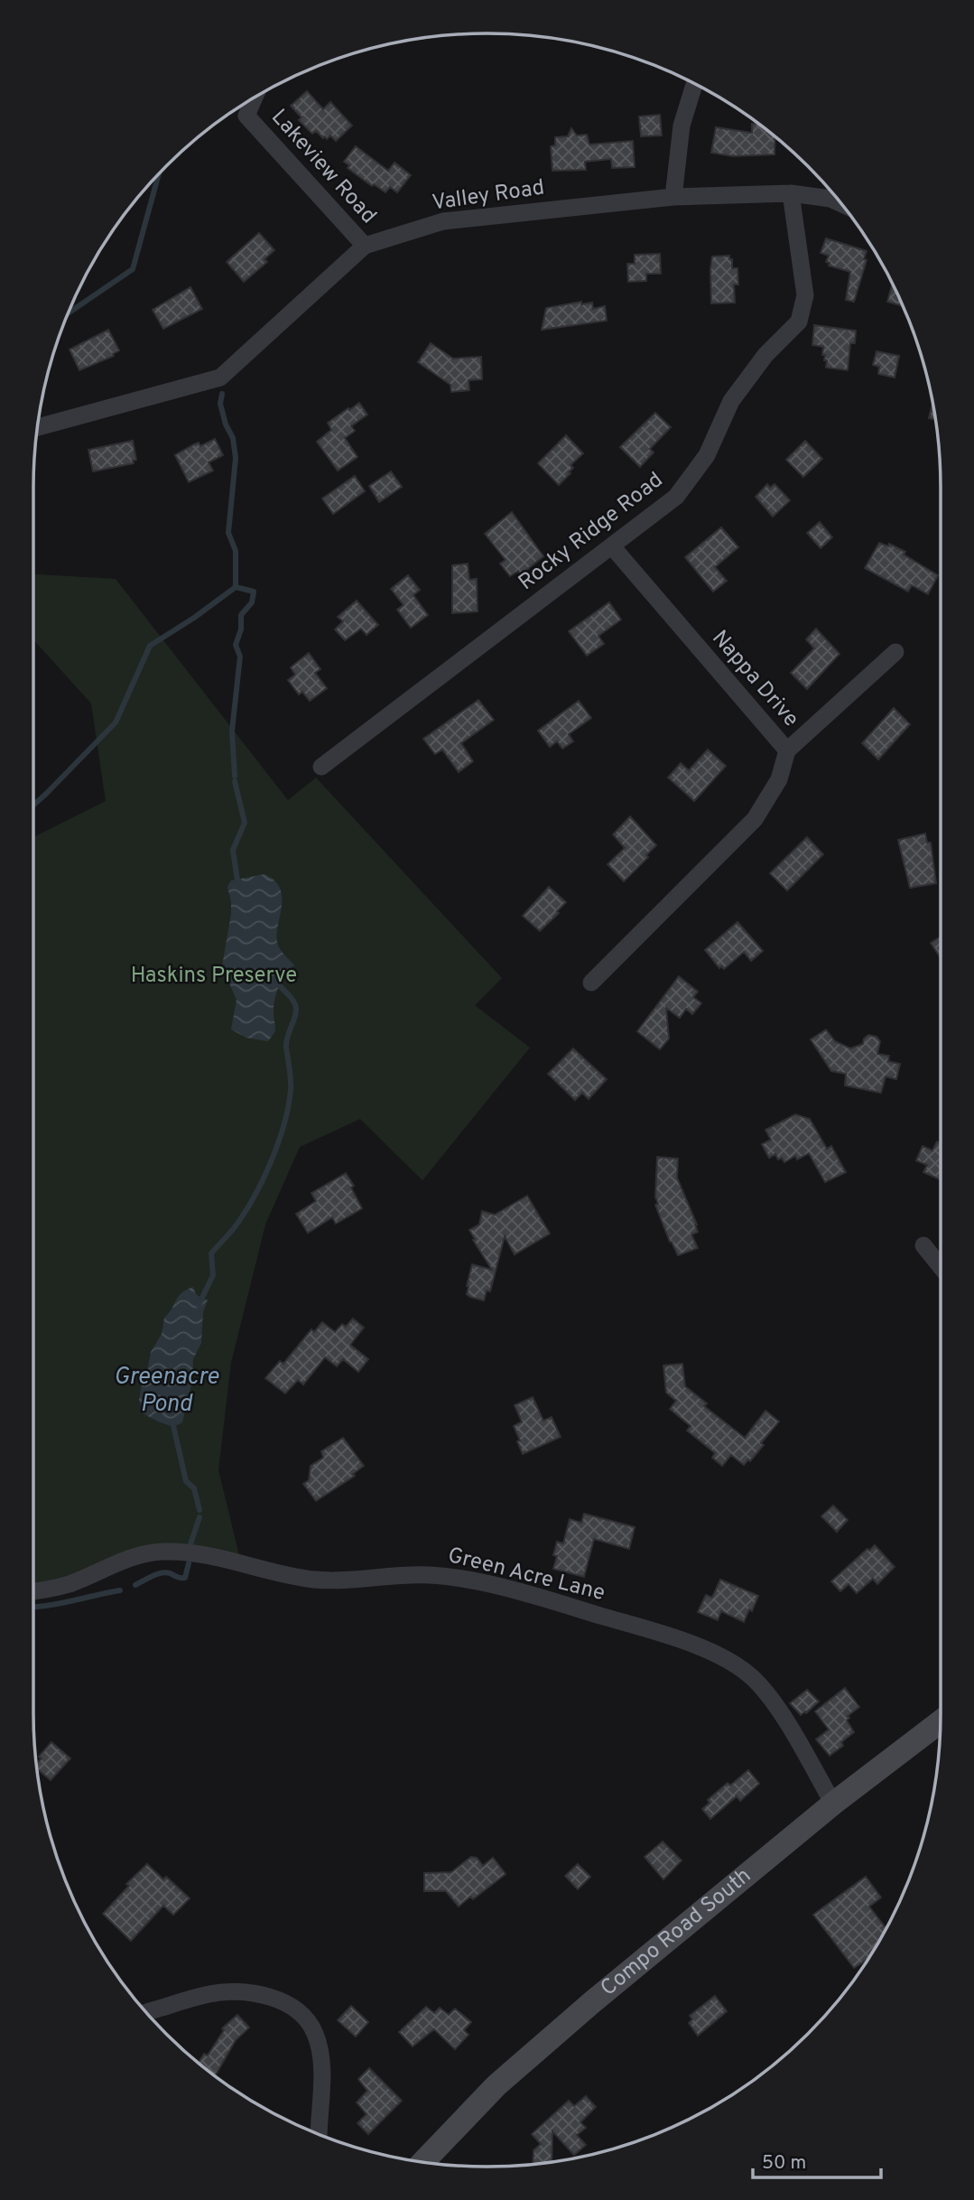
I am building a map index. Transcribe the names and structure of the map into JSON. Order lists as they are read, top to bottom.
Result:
{
  "streets": {
    "main road": ["Compo Road South"],
    "street": [
      "Lakeview Road",
      "Valley Road",
      "Rocky Ridge Road",
      "Nappa Drive",
      "Green Acre Lane"
    ]
  },
  "crossings": [
    ["Lakeview Road", "Valley Road"],
    ["Valley Road", "Rocky Ridge Road"],
    ["Rocky Ridge Road", "Nappa Drive"],
    ["Green Acre Lane", "Compo Road South"]
  ],
  "water": ["Greenacre Pond"],
  "parks": ["Haskins Preserve"],
  "scale_bar": "50 m"
}
